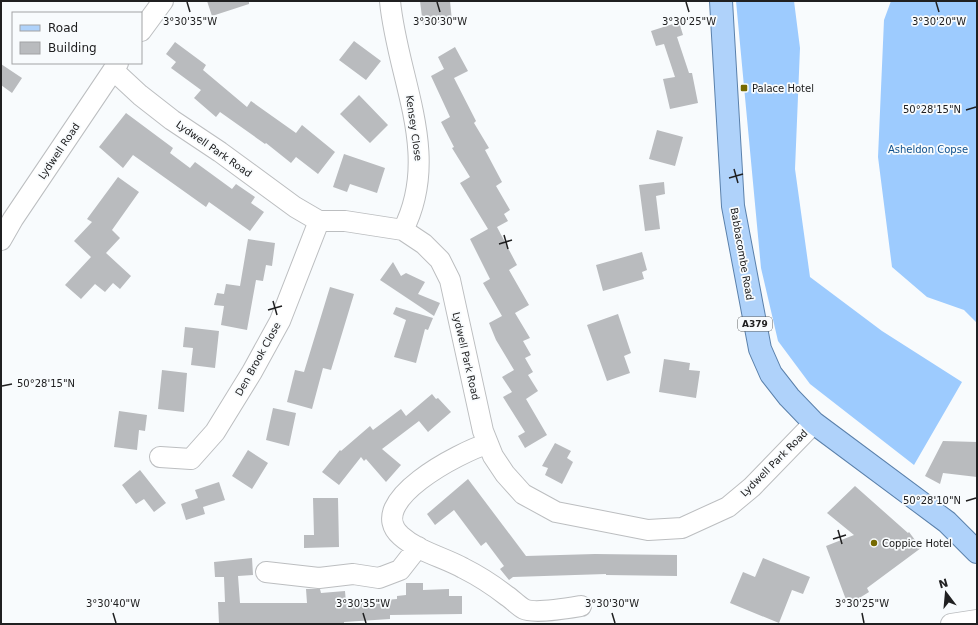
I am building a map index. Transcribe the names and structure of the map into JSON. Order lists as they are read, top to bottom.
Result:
{
  "streets": {
    "main road": ["Babbacombe Road", "A379"],
    "street": [
      "Kensey Close",
      "Lydwell Park Road",
      "Lydwell Road",
      "Den Brook Close"
    ]
  },
  "crossings": [
    ["Kensey Close", "Lydwell Park Road"],
    ["Lydwell Park Road", "Lydwell Road"],
    ["Lydwell Park Road", "Babbacombe Road"],
    ["Lydwell Park Road", "Den Brook Close"]
  ],
  "parks": ["Asheldon Copse"],
  "places": {
    "transit": ["Palace Hotel"],
    "other": ["Coppice Hotel"]
  },
  "legend": ["Road", "Building"],
  "north": "top",
  "coordinates": [
    "3°30'35\"W",
    "3°30'30\"W",
    "3°30'25\"W",
    "3°30'20\"W",
    "50°28'15\"N",
    "50°28'10\"N",
    "3°30'40\"W"
  ]
}
